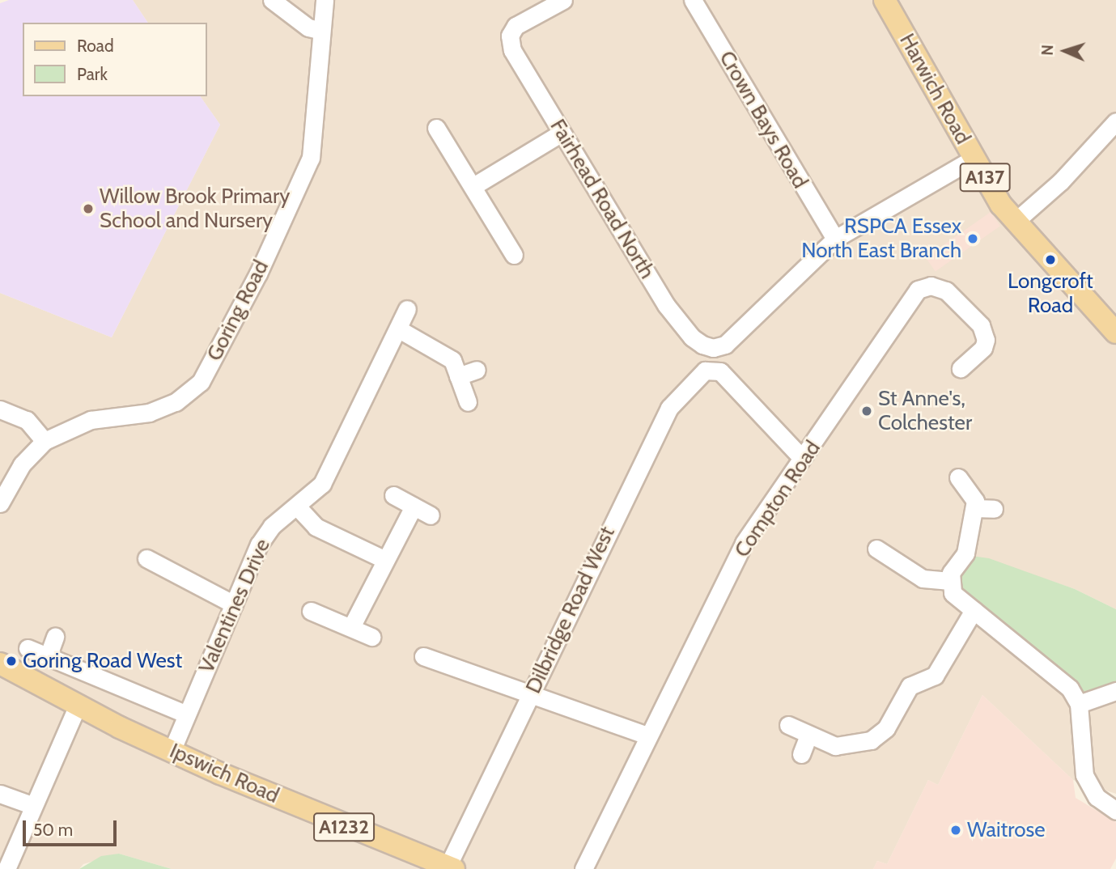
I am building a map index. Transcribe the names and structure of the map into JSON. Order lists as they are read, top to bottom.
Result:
{
  "streets": {
    "main road": [
      "Harwich Road",
      "A137",
      "Ipswich Road",
      "A1232"
    ],
    "street": [
      "Crown Bays Road",
      "Fairhead Road North",
      "Goring Road",
      "Compton Road",
      "Valentines Drive",
      "Dilbridge Road West"
    ]
  },
  "crossings": [
    ["Crown Bays Road", "Fairhead Road North"],
    ["Compton Road", "Dilbridge Road West"],
    ["Valentines Drive", "Ipswich Road"],
    ["Dilbridge Road West", "Ipswich Road"]
  ],
  "places": [
    "Willow Brook Primary School and Nursery",
    "RSPCA Essex North East Branch",
    "Longcroft Road",
    "St Anne's, Colchester",
    "Goring Road West",
    "Waitrose"
  ],
  "legend": ["Road", "Park"],
  "scale_bar": "50 m",
  "north": "left"
}
